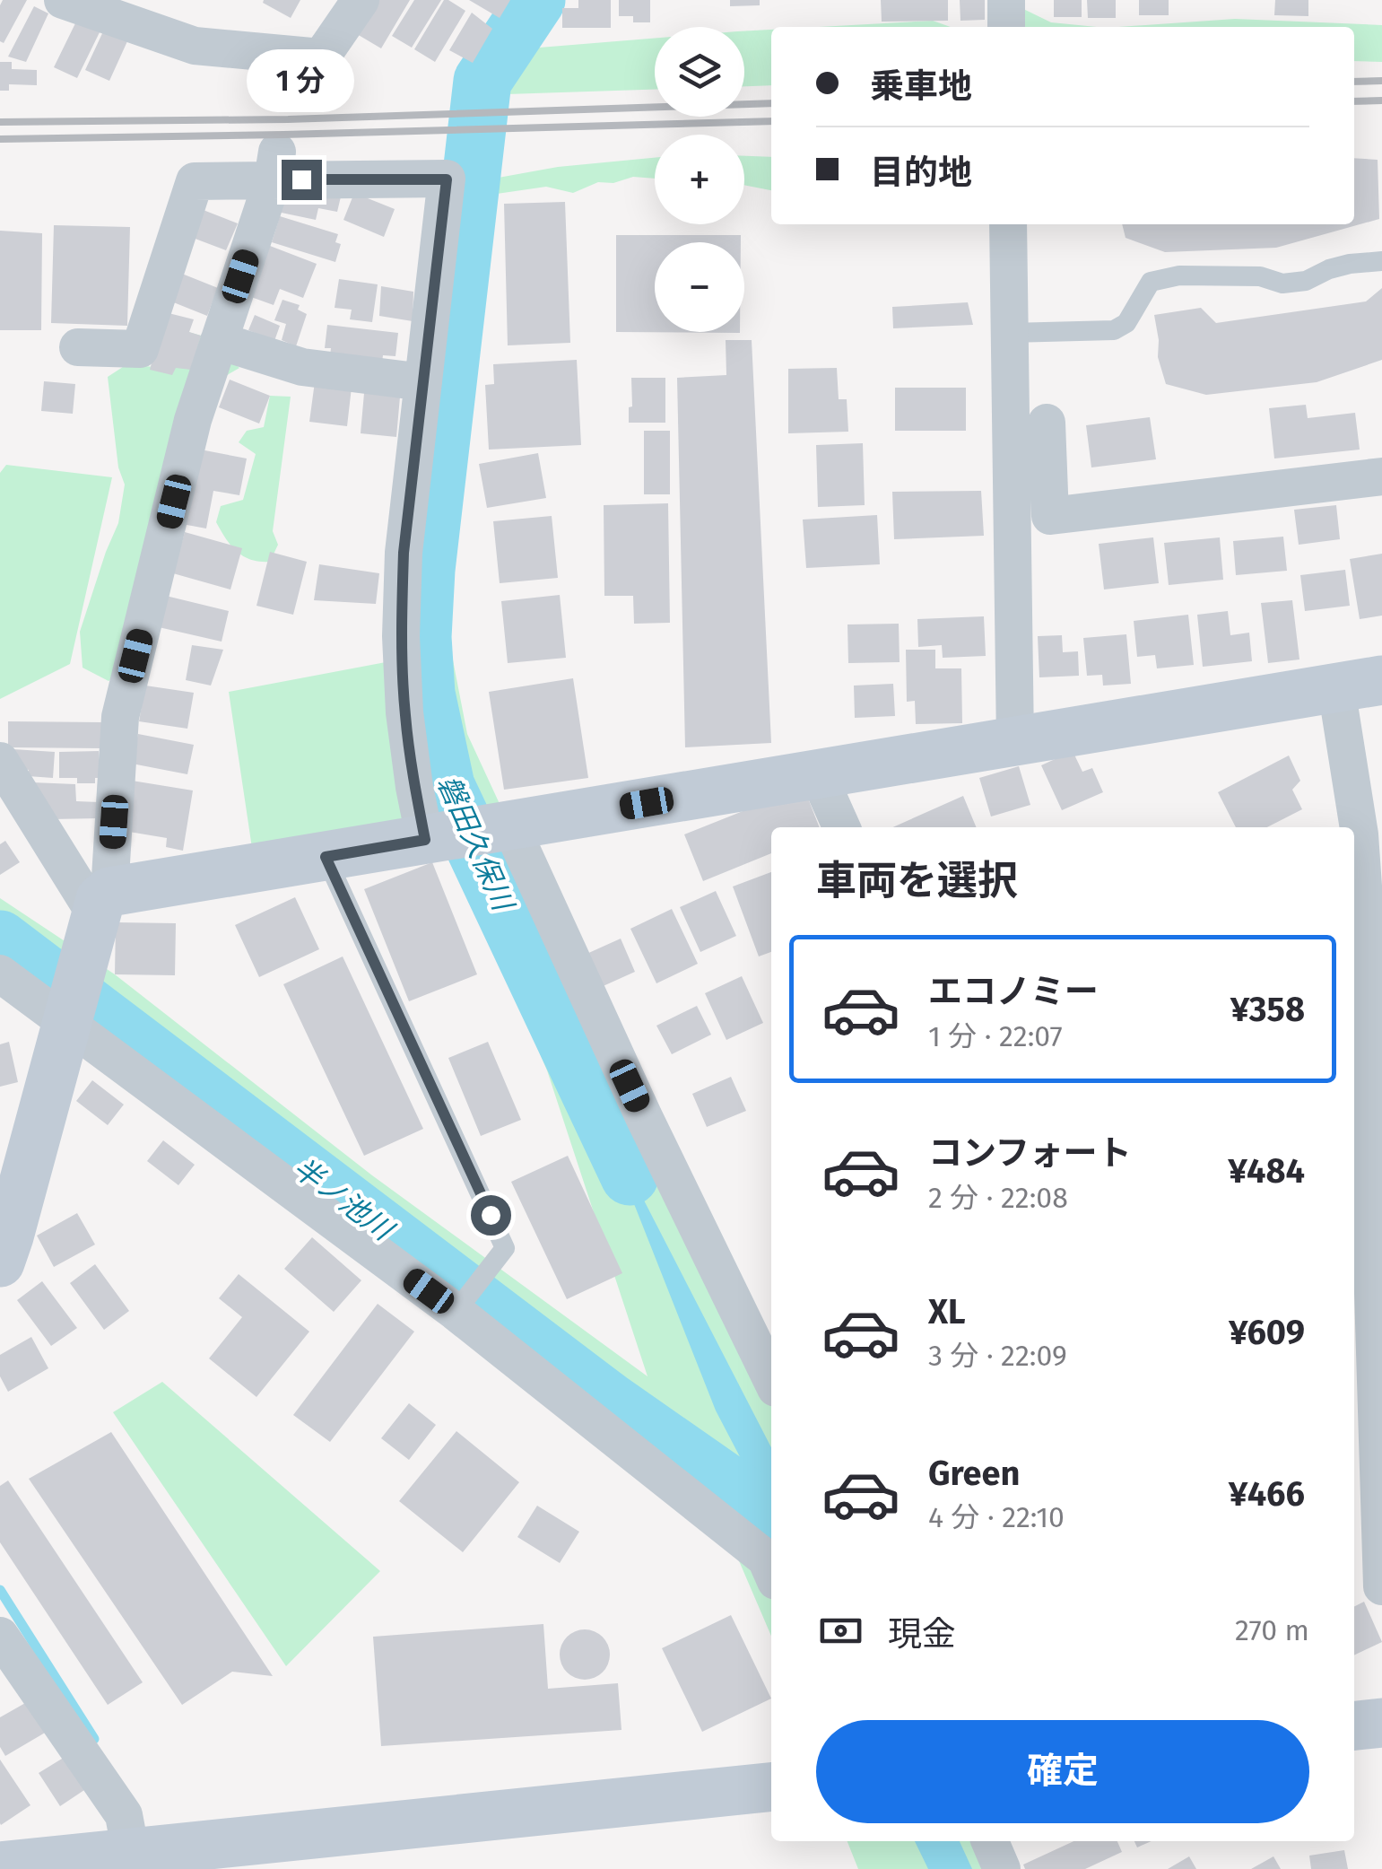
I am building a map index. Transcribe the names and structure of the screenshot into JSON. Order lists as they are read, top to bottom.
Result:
{
  "water": ["磐田久保川", "半ノ池川"],
  "page": {
    "map_buttons": ["+", "−"],
    "banner": ["乗車地", "目的地"],
    "bubble": "1 分",
    "heading": "車両を選択",
    "list": [
      {
        "name": "エコノミー",
        "note": "1 分 · 22:07",
        "value": "¥358"
      },
      {
        "name": "コンフォート",
        "note": "2 分 · 22:08",
        "value": "¥484"
      },
      {
        "name": "XL",
        "note": "3 分 · 22:09",
        "value": "¥609"
      },
      {
        "name": "Green",
        "note": "4 分 · 22:10",
        "value": "¥466"
      }
    ],
    "pay": ["現金", "270 m"],
    "buttons": "確定"
  }
}
